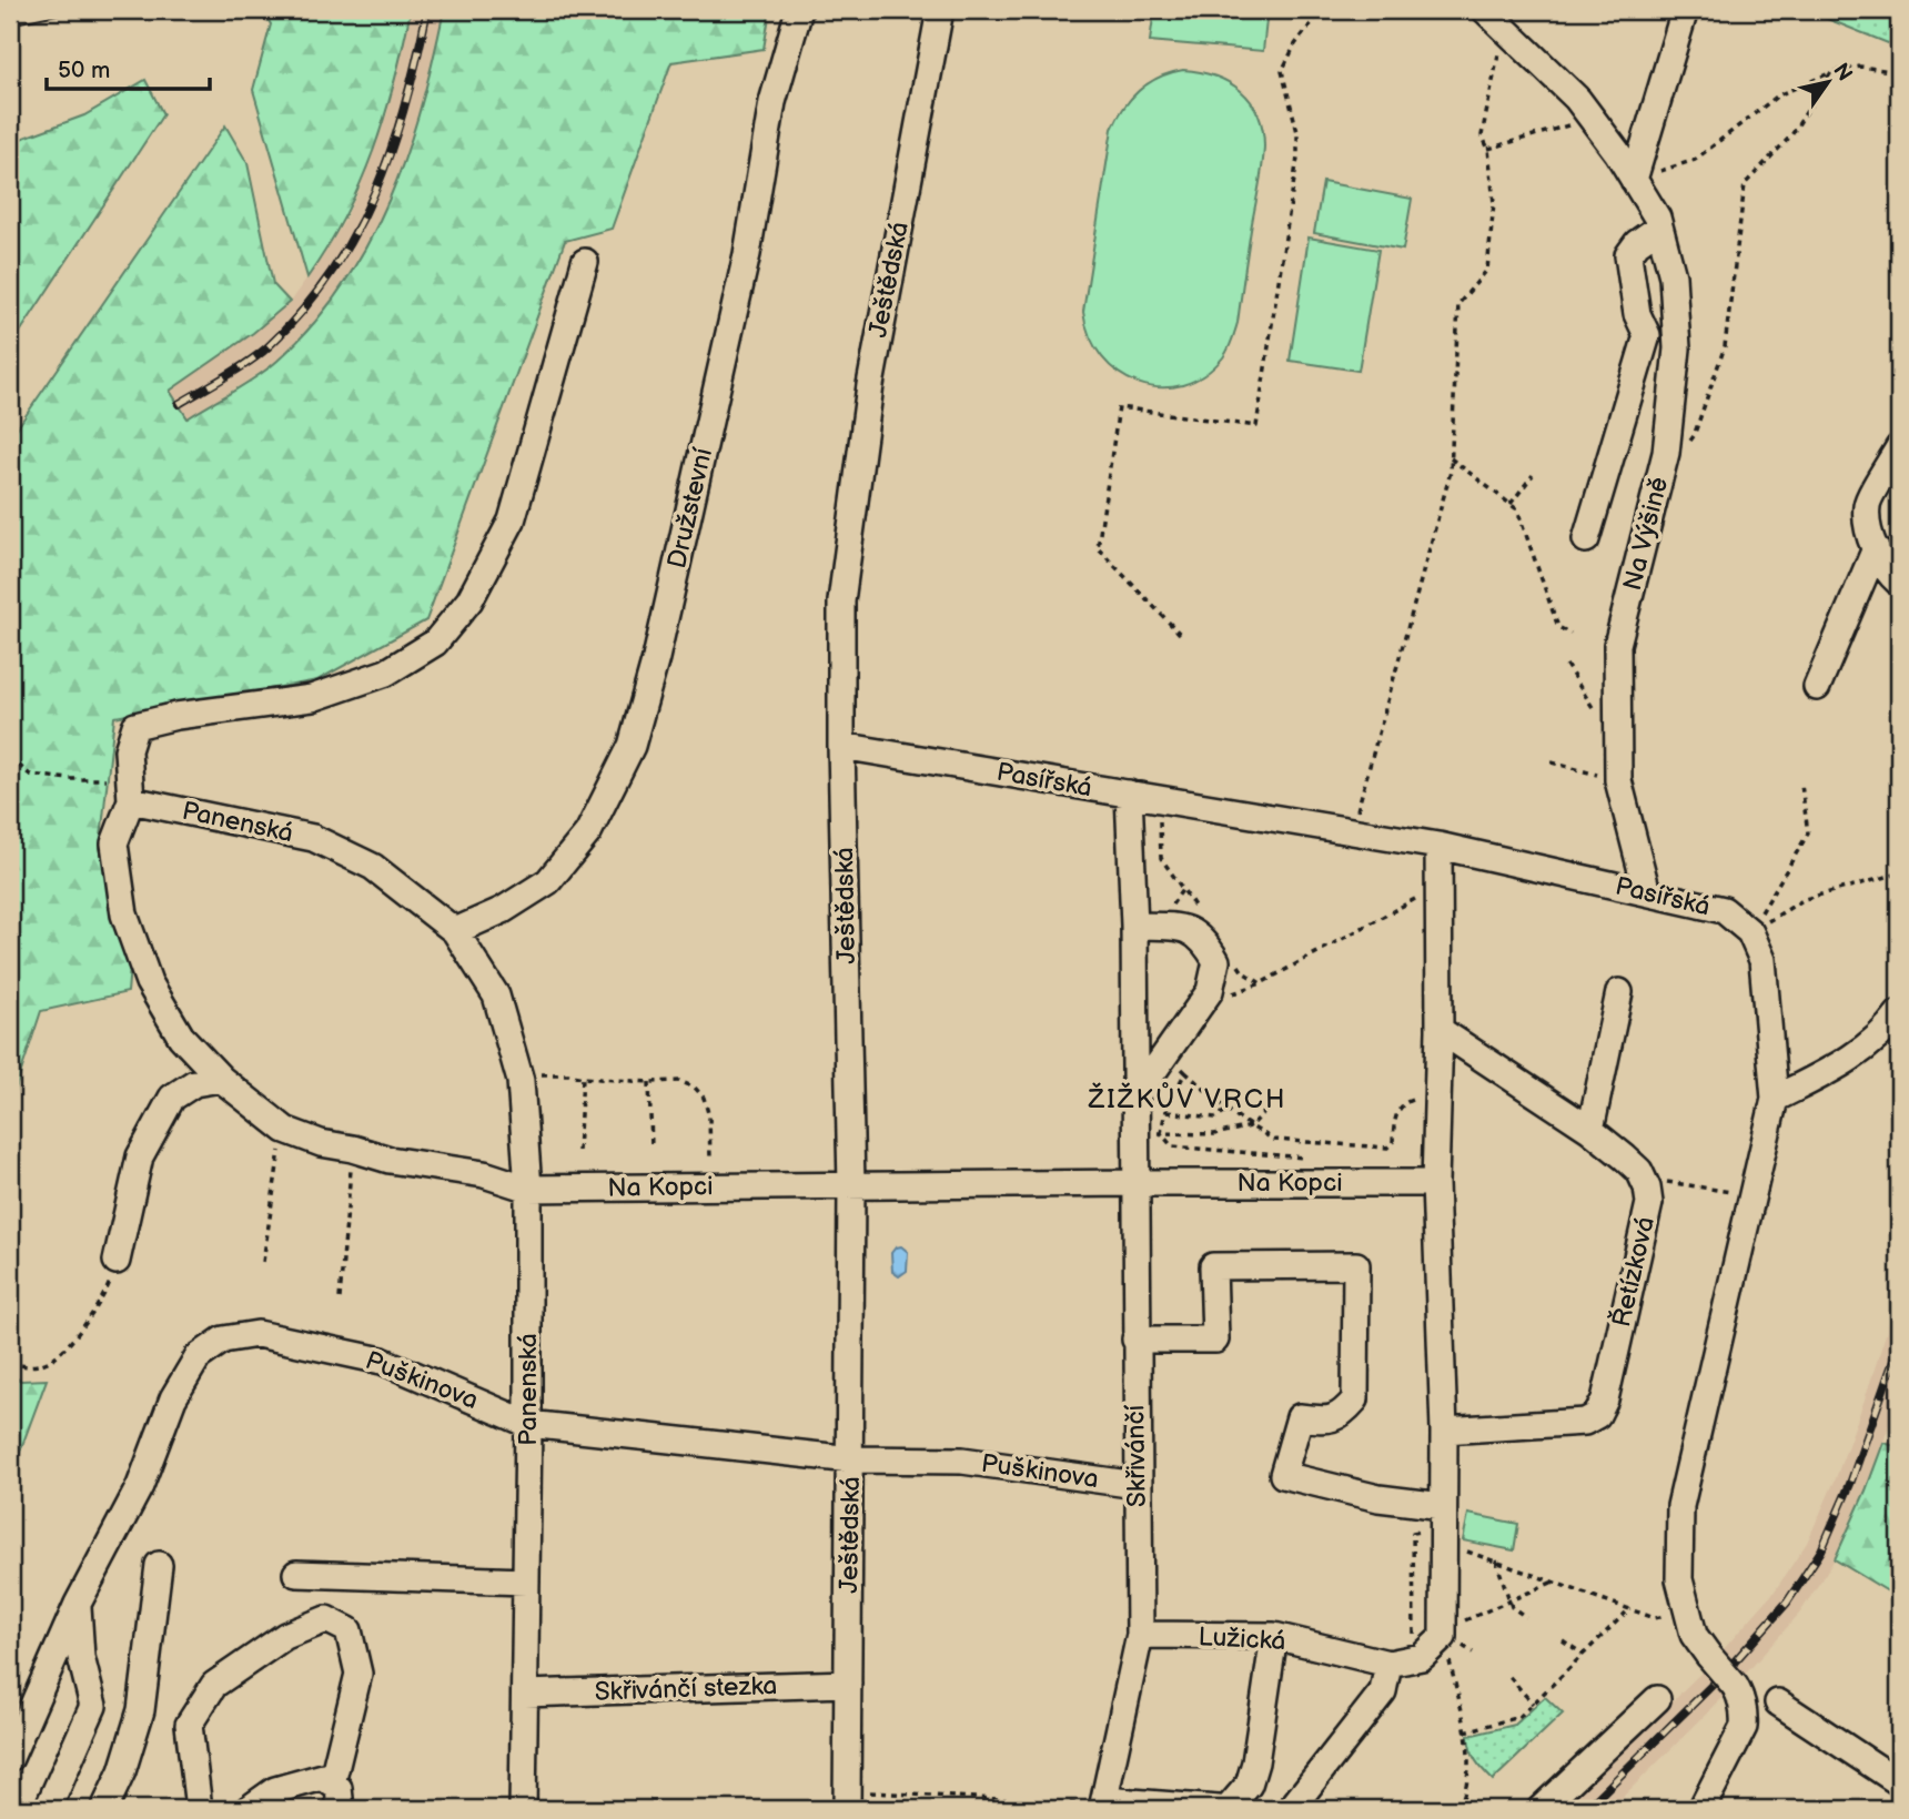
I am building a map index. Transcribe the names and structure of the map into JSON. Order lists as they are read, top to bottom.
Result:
{
  "streets": {
    "street": [
      "Ještědská",
      "Družstevní",
      "Na Výšině",
      "Pasířská",
      "Panenská",
      "Na Kopci",
      "Řetízková",
      "Puškinova",
      "Skřivánčí",
      "Lužická",
      "Skřivánčí stezka"
    ]
  },
  "crossings": [
    ["Ještědská", "Pasířská"],
    ["Ještědská", "Na Kopci"],
    ["Ještědská", "Puškinova"],
    ["Ještědská", "Skřivánčí stezka"],
    ["Družstevní", "Panenská"],
    ["Na Výšině", "Pasířská"],
    ["Pasířská", "Skřivánčí"],
    ["Panenská", "Na Kopci"],
    ["Panenská", "Puškinova"],
    ["Panenská", "Skřivánčí stezka"],
    ["Na Kopci", "Skřivánčí"],
    ["Puškinova", "Skřivánčí"],
    ["Skřivánčí", "Lužická"]
  ],
  "districts": ["ŽIŽKŮV VRCH"],
  "scale_bar": "50 m",
  "north": "top right"
}
